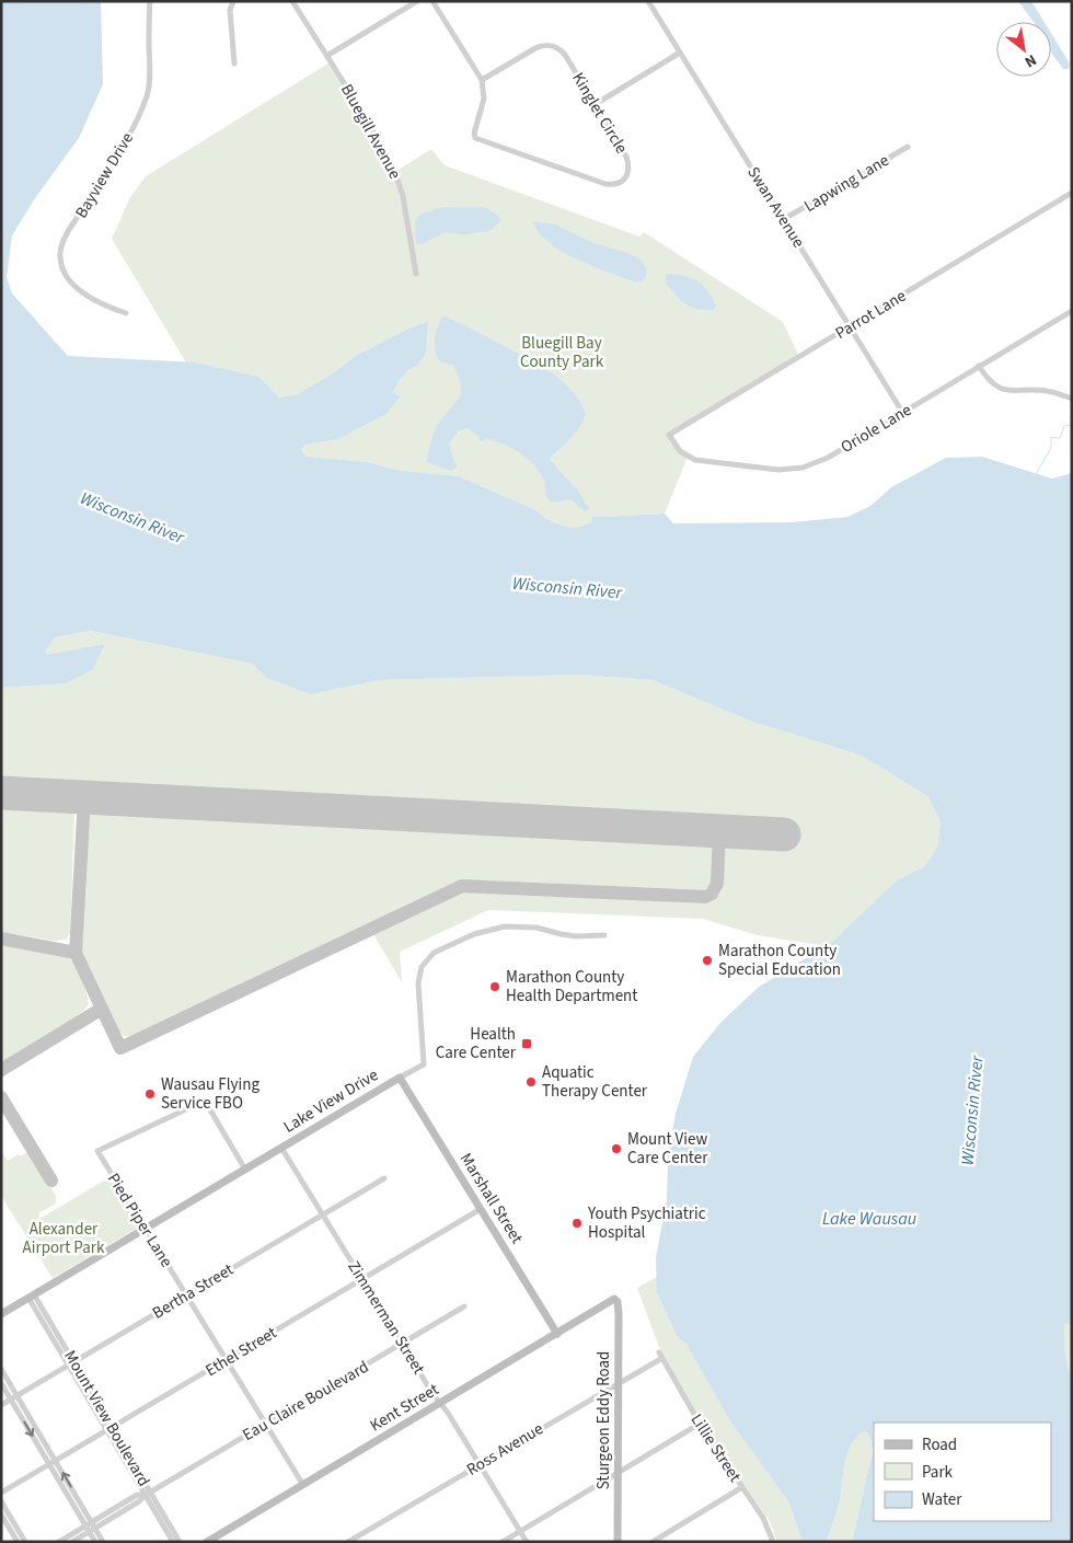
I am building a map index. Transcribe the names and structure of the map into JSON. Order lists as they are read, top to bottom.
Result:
{
  "streets": {
    "street": [
      "Kinglet Circle",
      "Bluegill Avenue",
      "Bayview Drive",
      "Lapwing Lane",
      "Swan Avenue",
      "Parrot Lane",
      "Oriole Lane",
      "Lake View Drive",
      "Marshall Street",
      "Pied Piper Lane",
      "Bertha Street",
      "Zimmerman Street",
      "Ethel Street",
      "Eau Claire Boulevard",
      "Kent Street",
      "Mount View Boulevard",
      "Sturgeon Eddy Road",
      "Lillie Street",
      "Ross Avenue"
    ]
  },
  "crossings": [
    ["Lapwing Lane", "Swan Avenue"],
    ["Swan Avenue", "Parrot Lane"],
    ["Swan Avenue", "Oriole Lane"],
    ["Parrot Lane", "Oriole Lane"],
    ["Lake View Drive", "Marshall Street"],
    ["Lake View Drive", "Pied Piper Lane"],
    ["Lake View Drive", "Zimmerman Street"],
    ["Lake View Drive", "Mount View Boulevard"],
    ["Marshall Street", "Ethel Street"],
    ["Marshall Street", "Kent Street"],
    ["Pied Piper Lane", "Bertha Street"],
    ["Pied Piper Lane", "Ethel Street"],
    ["Pied Piper Lane", "Eau Claire Boulevard"],
    ["Pied Piper Lane", "Kent Street"],
    ["Bertha Street", "Zimmerman Street"],
    ["Bertha Street", "Mount View Boulevard"],
    ["Zimmerman Street", "Ethel Street"],
    ["Zimmerman Street", "Eau Claire Boulevard"],
    ["Zimmerman Street", "Kent Street"],
    ["Zimmerman Street", "Ross Avenue"],
    ["Ethel Street", "Mount View Boulevard"],
    ["Eau Claire Boulevard", "Mount View Boulevard"],
    ["Kent Street", "Sturgeon Eddy Road"],
    ["Sturgeon Eddy Road", "Ross Avenue"],
    ["Lillie Street", "Ross Avenue"]
  ],
  "water": ["Wisconsin River", "Lake Wausau"],
  "parks": ["Bluegill Bay County Park", "Alexander Airport Park"],
  "places": {
    "other": [
      "Marathon County Special Education",
      "Marathon County Health Department",
      "Aquatic Therapy Center",
      "Wausau Flying Service FBO",
      "Mount View Care Center",
      "Youth Psychiatric Hospital"
    ],
    "transit": ["Health Care Center"]
  },
  "legend": ["Road", "Park", "Water"],
  "north": "bottom right"
}
